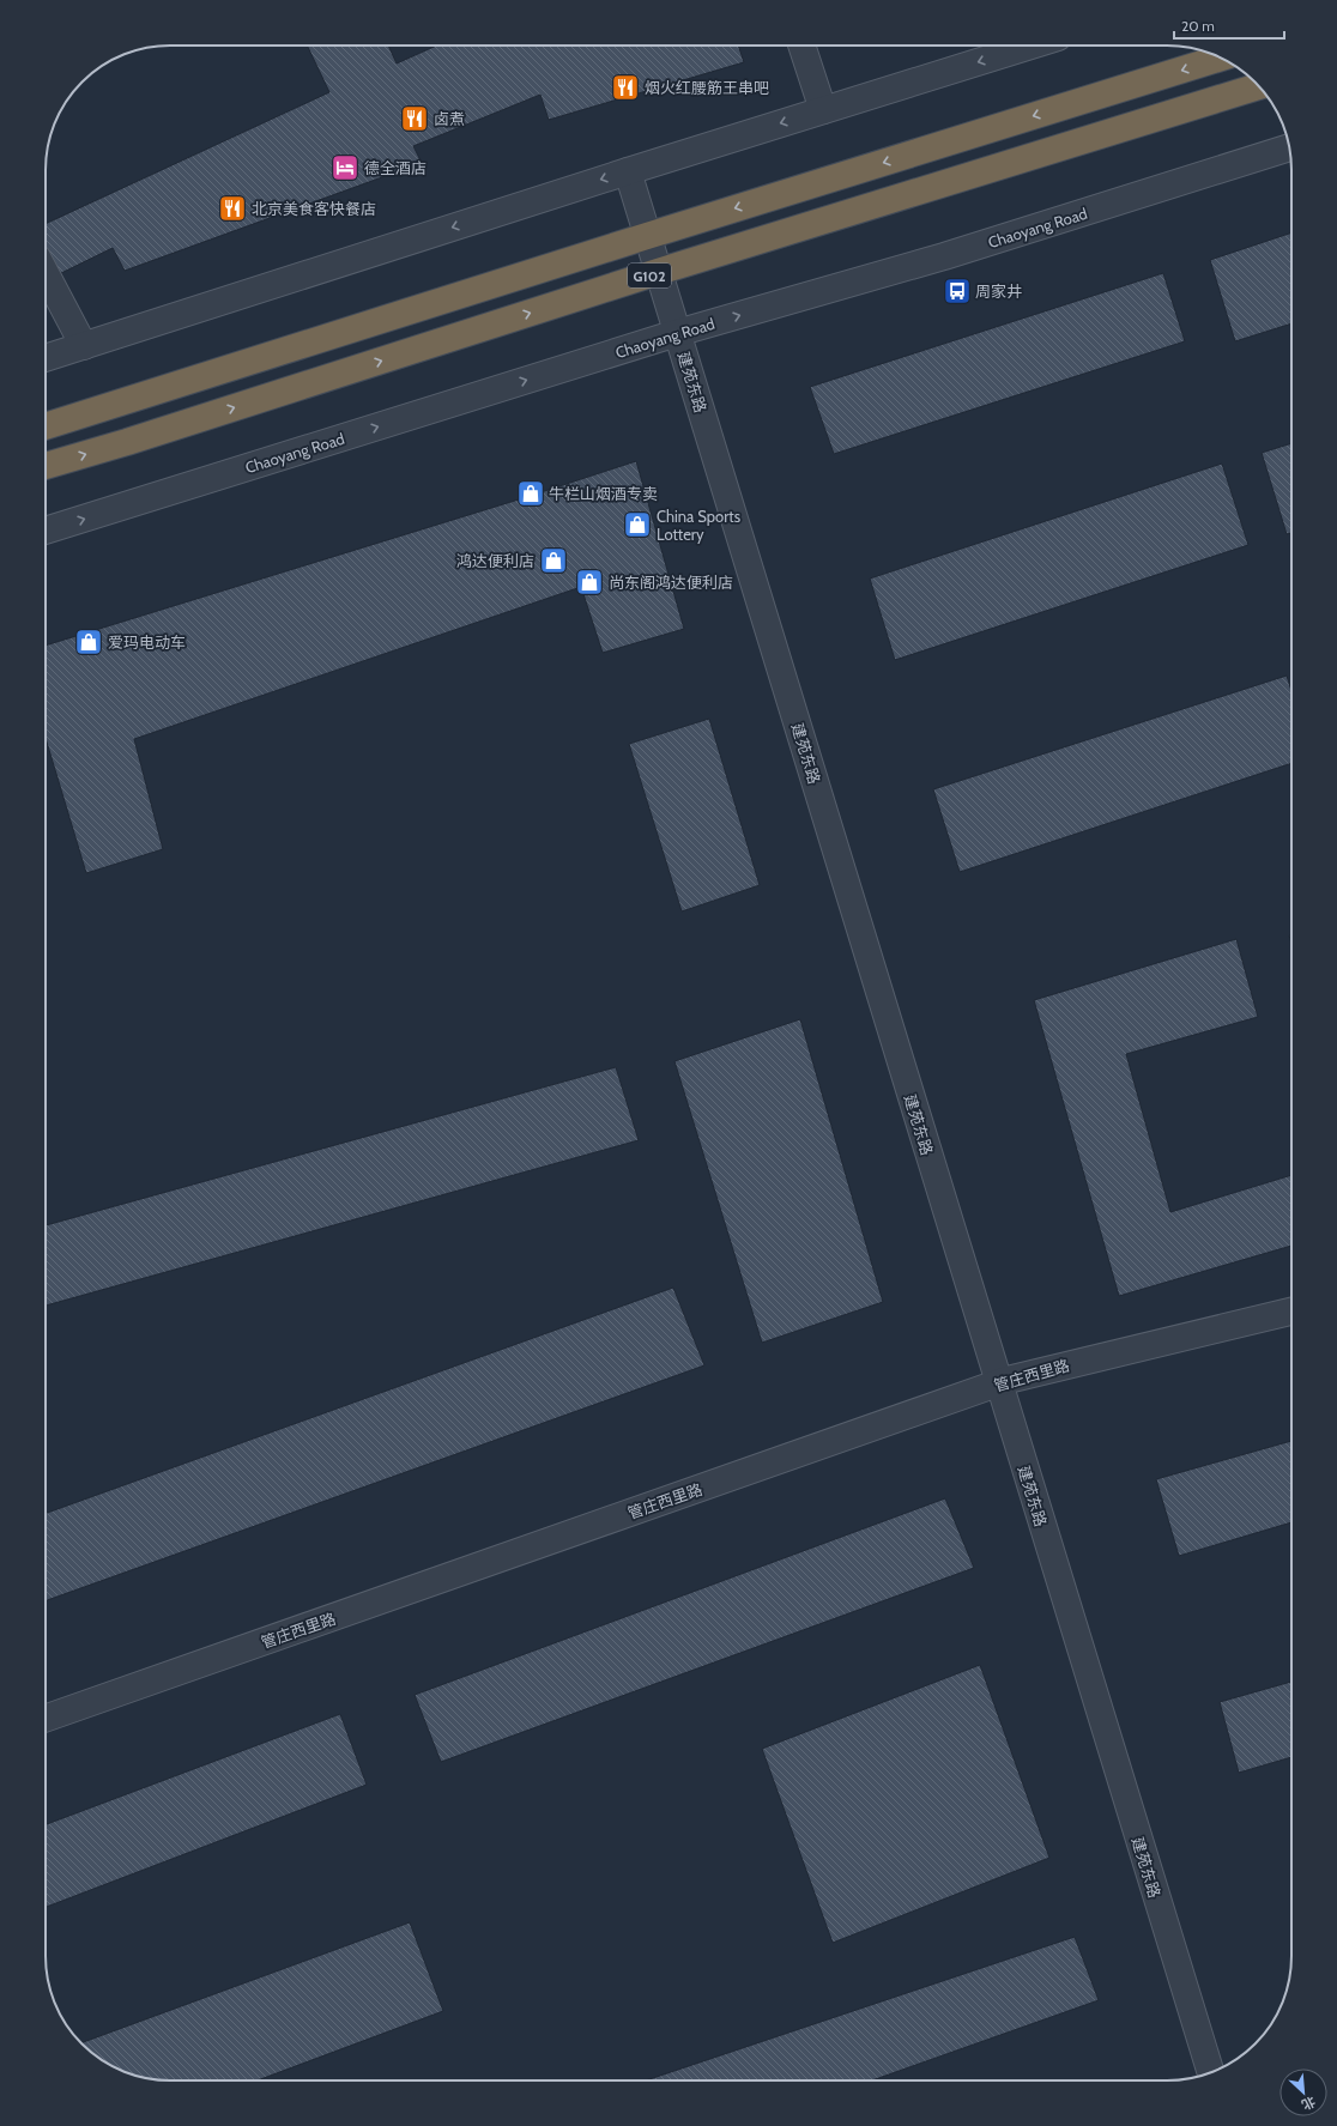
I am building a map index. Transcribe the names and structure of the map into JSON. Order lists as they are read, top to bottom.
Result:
{
  "streets": {
    "highway": ["G102"],
    "street": ["Chaoyang Road", "建苑东路", "管庄西里路"]
  },
  "crossings": [
    ["Chaoyang Road", "建苑东路"],
    ["G102", "建苑东路"],
    ["建苑东路", "管庄西里路"]
  ],
  "places": {
    "restaurant": ["烟火红腰筋王串吧", "卤煮", "北京美食客快餐店"],
    "hotel": ["德全酒店"],
    "bus stop": ["周家井"],
    "shop": [
      "牛栏山烟酒专卖",
      "China Sports Lottery",
      "鸿达便利店",
      "尚东阁鸿达便利店",
      "爱玛电动车"
    ]
  },
  "scale_bar": "20 m",
  "north": "bottom right"
}
